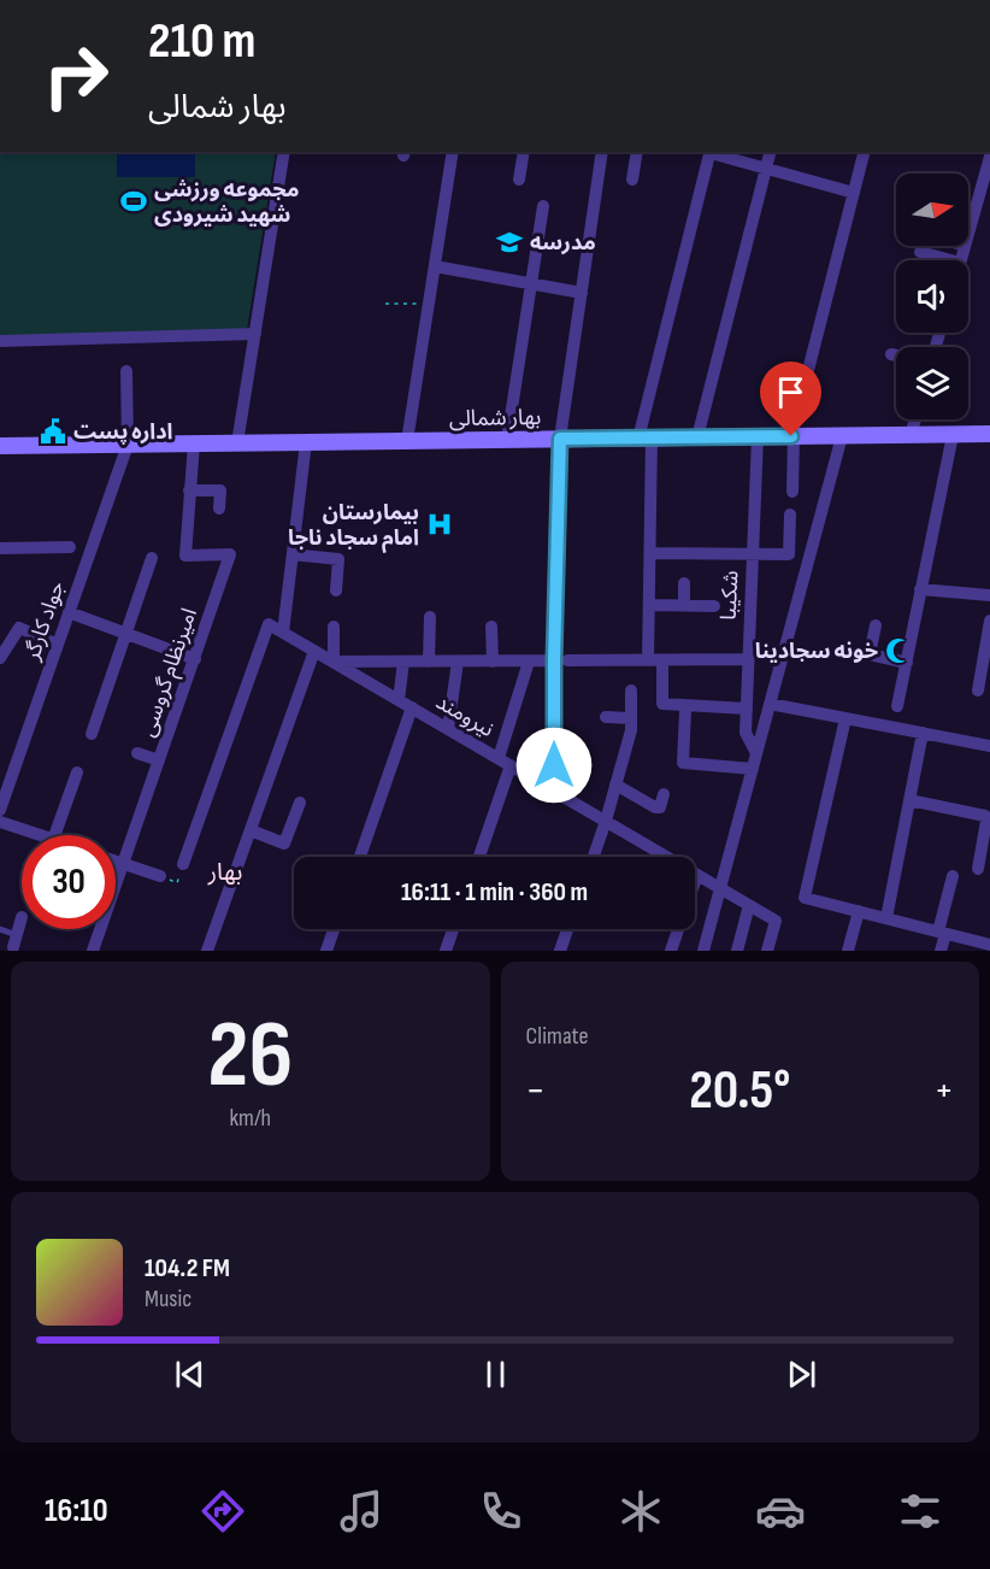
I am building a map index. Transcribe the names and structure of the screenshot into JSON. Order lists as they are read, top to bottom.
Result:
{
  "streets": {
    "main road": ["بهار شمالی"],
    "street": [
      "شکیبا",
      "جواد کارگر",
      "امیرنظام گروسی",
      "نیرومند"
    ]
  },
  "crossings": [
    ["بهار شمالی", "شکیبا"],
    ["بهار شمالی", "جواد کارگر"],
    ["بهار شمالی", "امیرنظام گروسی"]
  ],
  "districts": ["بهار"],
  "places": {
    "sports": ["مجموعه ورزشی شهید شیرودی"],
    "school or university": ["مدرسه"],
    "public building": ["اداره پست"],
    "hospital": ["بیمارستان امام سجاد ناجا"],
    "mosque": ["خونه سجادینا"]
  },
  "north": "right",
  "page": {
    "turn": ["210 m", "بهار شمالی"],
    "limit": "30",
    "trip": "16:11 · 1 min · 360 m",
    "tile": [
      ["26", "km/h"],
      "Climate"
    ],
    "heat": ["−", "20.5°", "+"],
    "song": ["104.2 FM", "Music"],
    "tabs": "16:10"
  }
}
